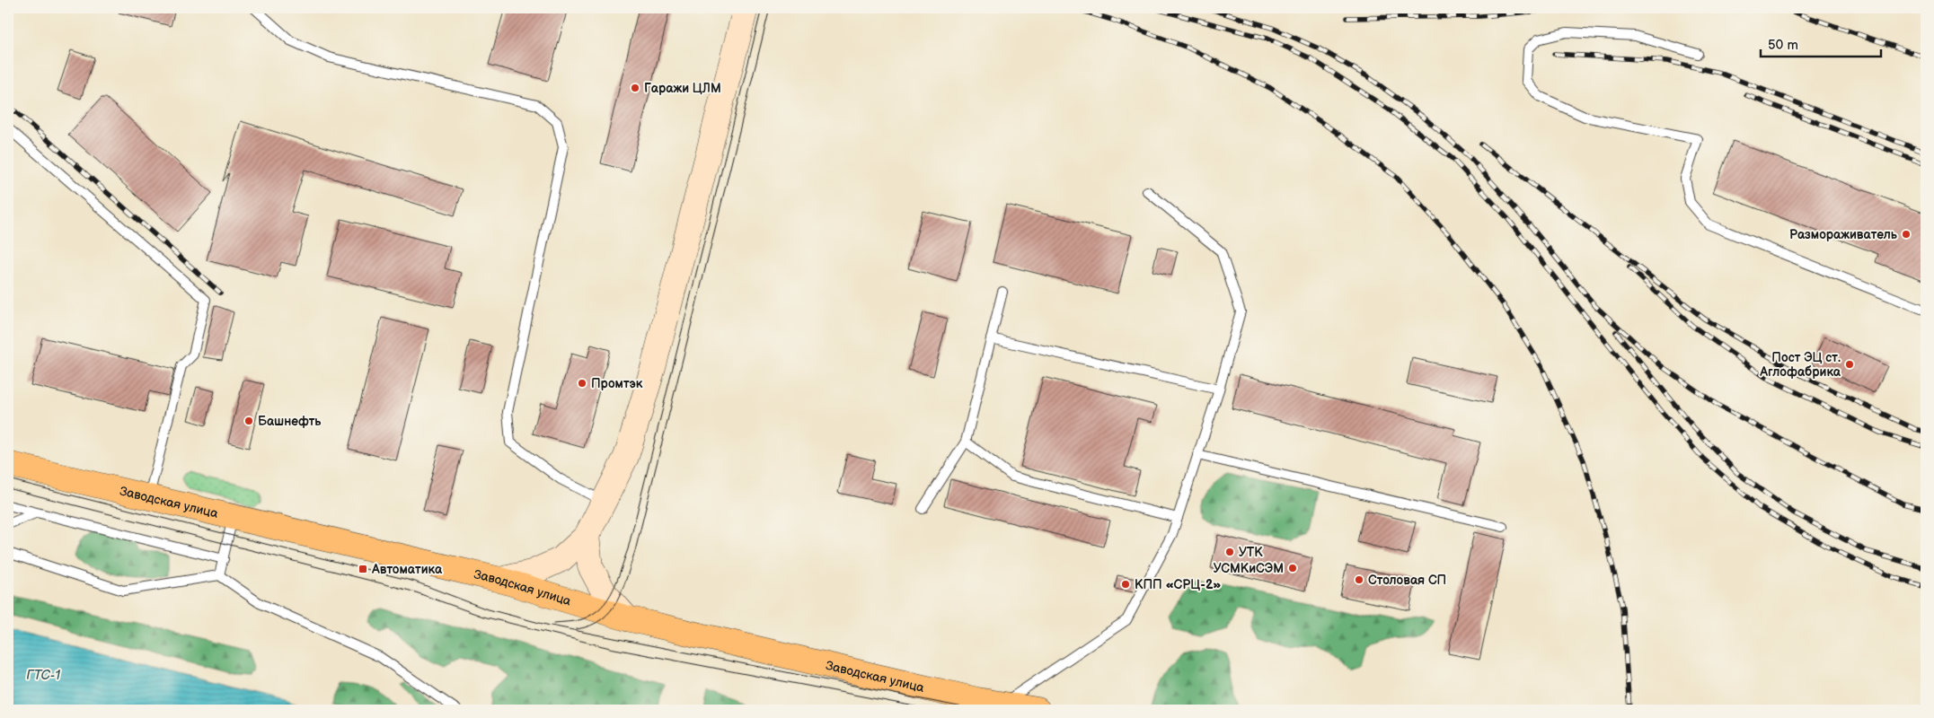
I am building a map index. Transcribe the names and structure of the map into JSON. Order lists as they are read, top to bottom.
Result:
{
  "streets": {
    "main road": ["Заводская улица"]
  },
  "water": ["ГТС-1"],
  "places": {
    "other": [
      "Гаражи ЦЛМ",
      "Размораживатель",
      "Пост ЭЦ ст. Аглофабрика",
      "Промтэк",
      "Башнефть",
      "УТК",
      "УСМКиСЭМ",
      "Столовая СП",
      "КПП «СРЦ-2»"
    ],
    "transit": ["Автоматика"]
  },
  "scale_bar": "50 m"
}
